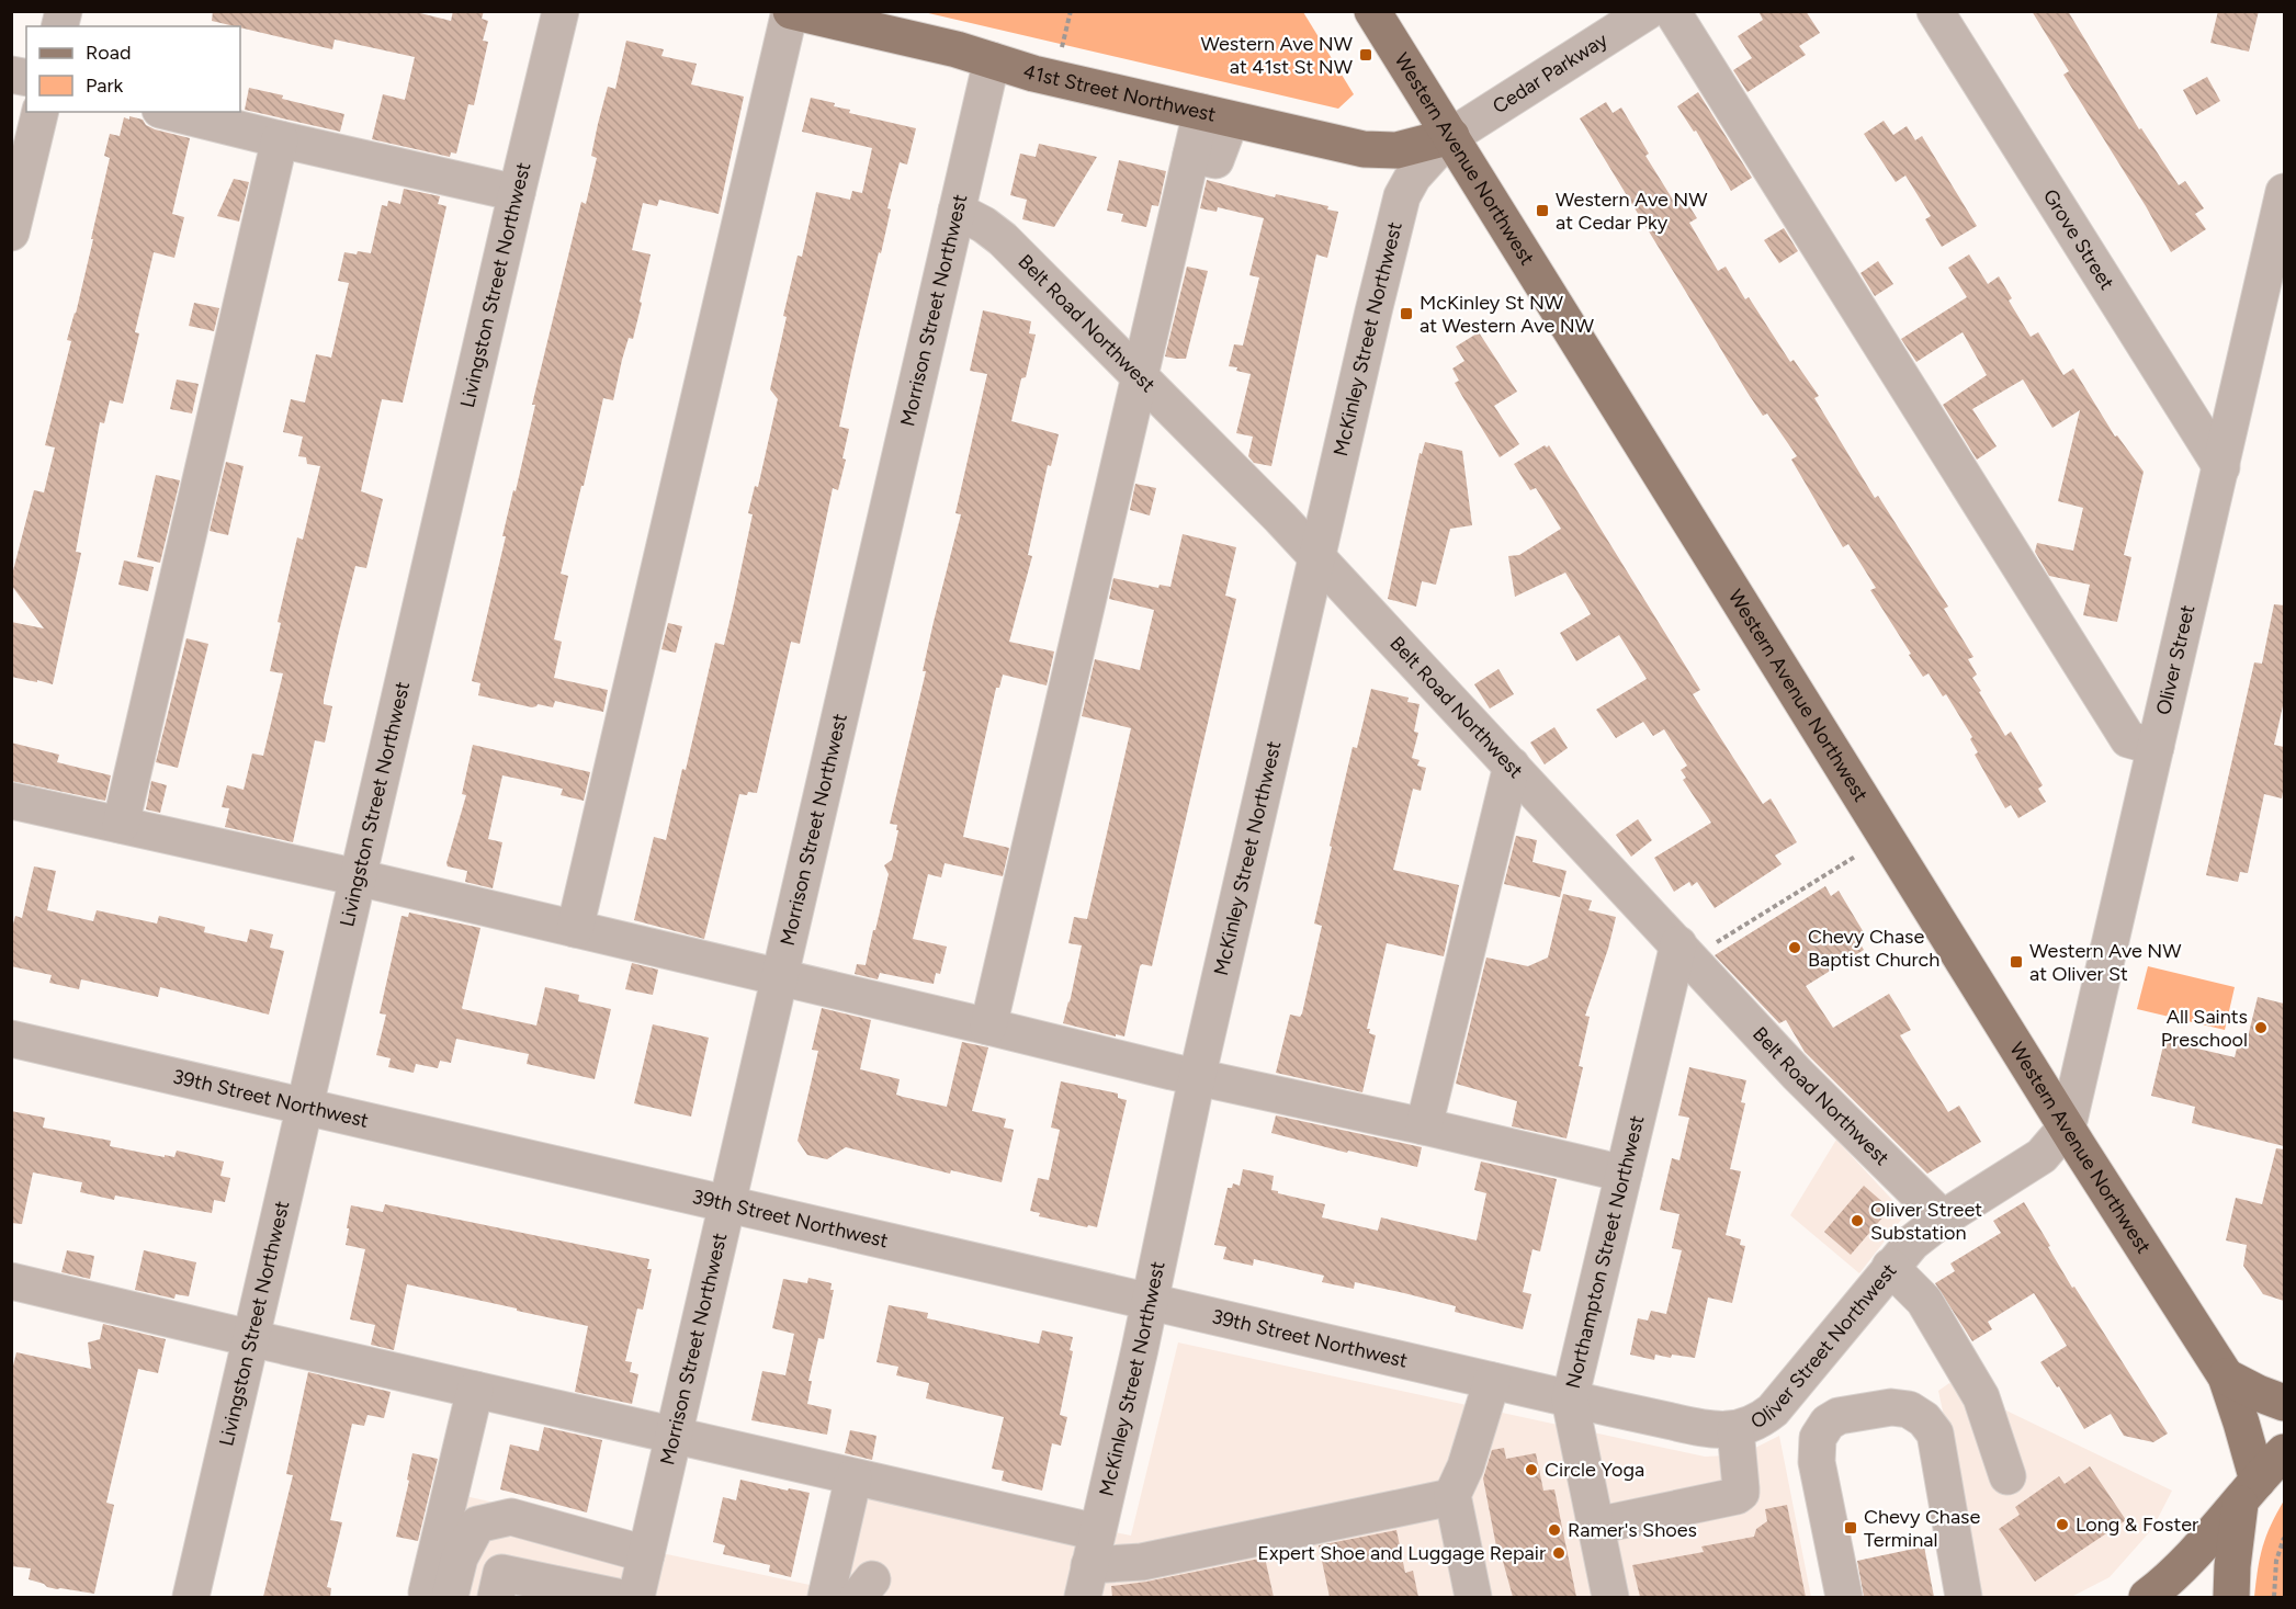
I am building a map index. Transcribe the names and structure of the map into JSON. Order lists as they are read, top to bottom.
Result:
{
  "streets": {
    "main road": ["41st Street Northwest", "Western Avenue Northwest"],
    "street": [
      "Cedar Parkway",
      "Grove Street",
      "Livingston Street Northwest",
      "Morrison Street Northwest",
      "Belt Road Northwest",
      "McKinley Street Northwest",
      "Oliver Street",
      "39th Street Northwest",
      "Northampton Street Northwest",
      "Oliver Street Northwest"
    ]
  },
  "crossings": [
    ["Cedar Parkway", "41st Street Northwest"],
    ["Cedar Parkway", "Western Avenue Northwest"],
    ["Cedar Parkway", "McKinley Street Northwest"],
    ["41st Street Northwest", "Western Avenue Northwest"],
    ["41st Street Northwest", "Morrison Street Northwest"],
    ["41st Street Northwest", "McKinley Street Northwest"],
    ["Western Avenue Northwest", "McKinley Street Northwest"],
    ["Western Avenue Northwest", "Oliver Street"],
    ["Western Avenue Northwest", "Oliver Street Northwest"],
    ["Grove Street", "Oliver Street"],
    ["Livingston Street Northwest", "39th Street Northwest"],
    ["Morrison Street Northwest", "Belt Road Northwest"],
    ["Morrison Street Northwest", "39th Street Northwest"],
    ["Belt Road Northwest", "McKinley Street Northwest"],
    ["Belt Road Northwest", "Northampton Street Northwest"],
    ["Belt Road Northwest", "Oliver Street Northwest"],
    ["McKinley Street Northwest", "39th Street Northwest"],
    ["Oliver Street", "Oliver Street Northwest"],
    ["39th Street Northwest", "Northampton Street Northwest"],
    ["39th Street Northwest", "Oliver Street Northwest"],
    ["Northampton Street Northwest", "Oliver Street Northwest"]
  ],
  "places": {
    "transit": [
      "Western Ave NW at 41st St NW",
      "Western Ave NW at Cedar Pky",
      "McKinley St NW at Western Ave NW",
      "Western Ave NW at Oliver St",
      "Chevy Chase Terminal"
    ],
    "other": [
      "Chevy Chase Baptist Church",
      "All Saints Preschool",
      "Oliver Street Substation",
      "Circle Yoga",
      "Long & Foster",
      "Ramer's Shoes",
      "Expert Shoe and Luggage Repair"
    ]
  },
  "legend": ["Road", "Park"]
}
